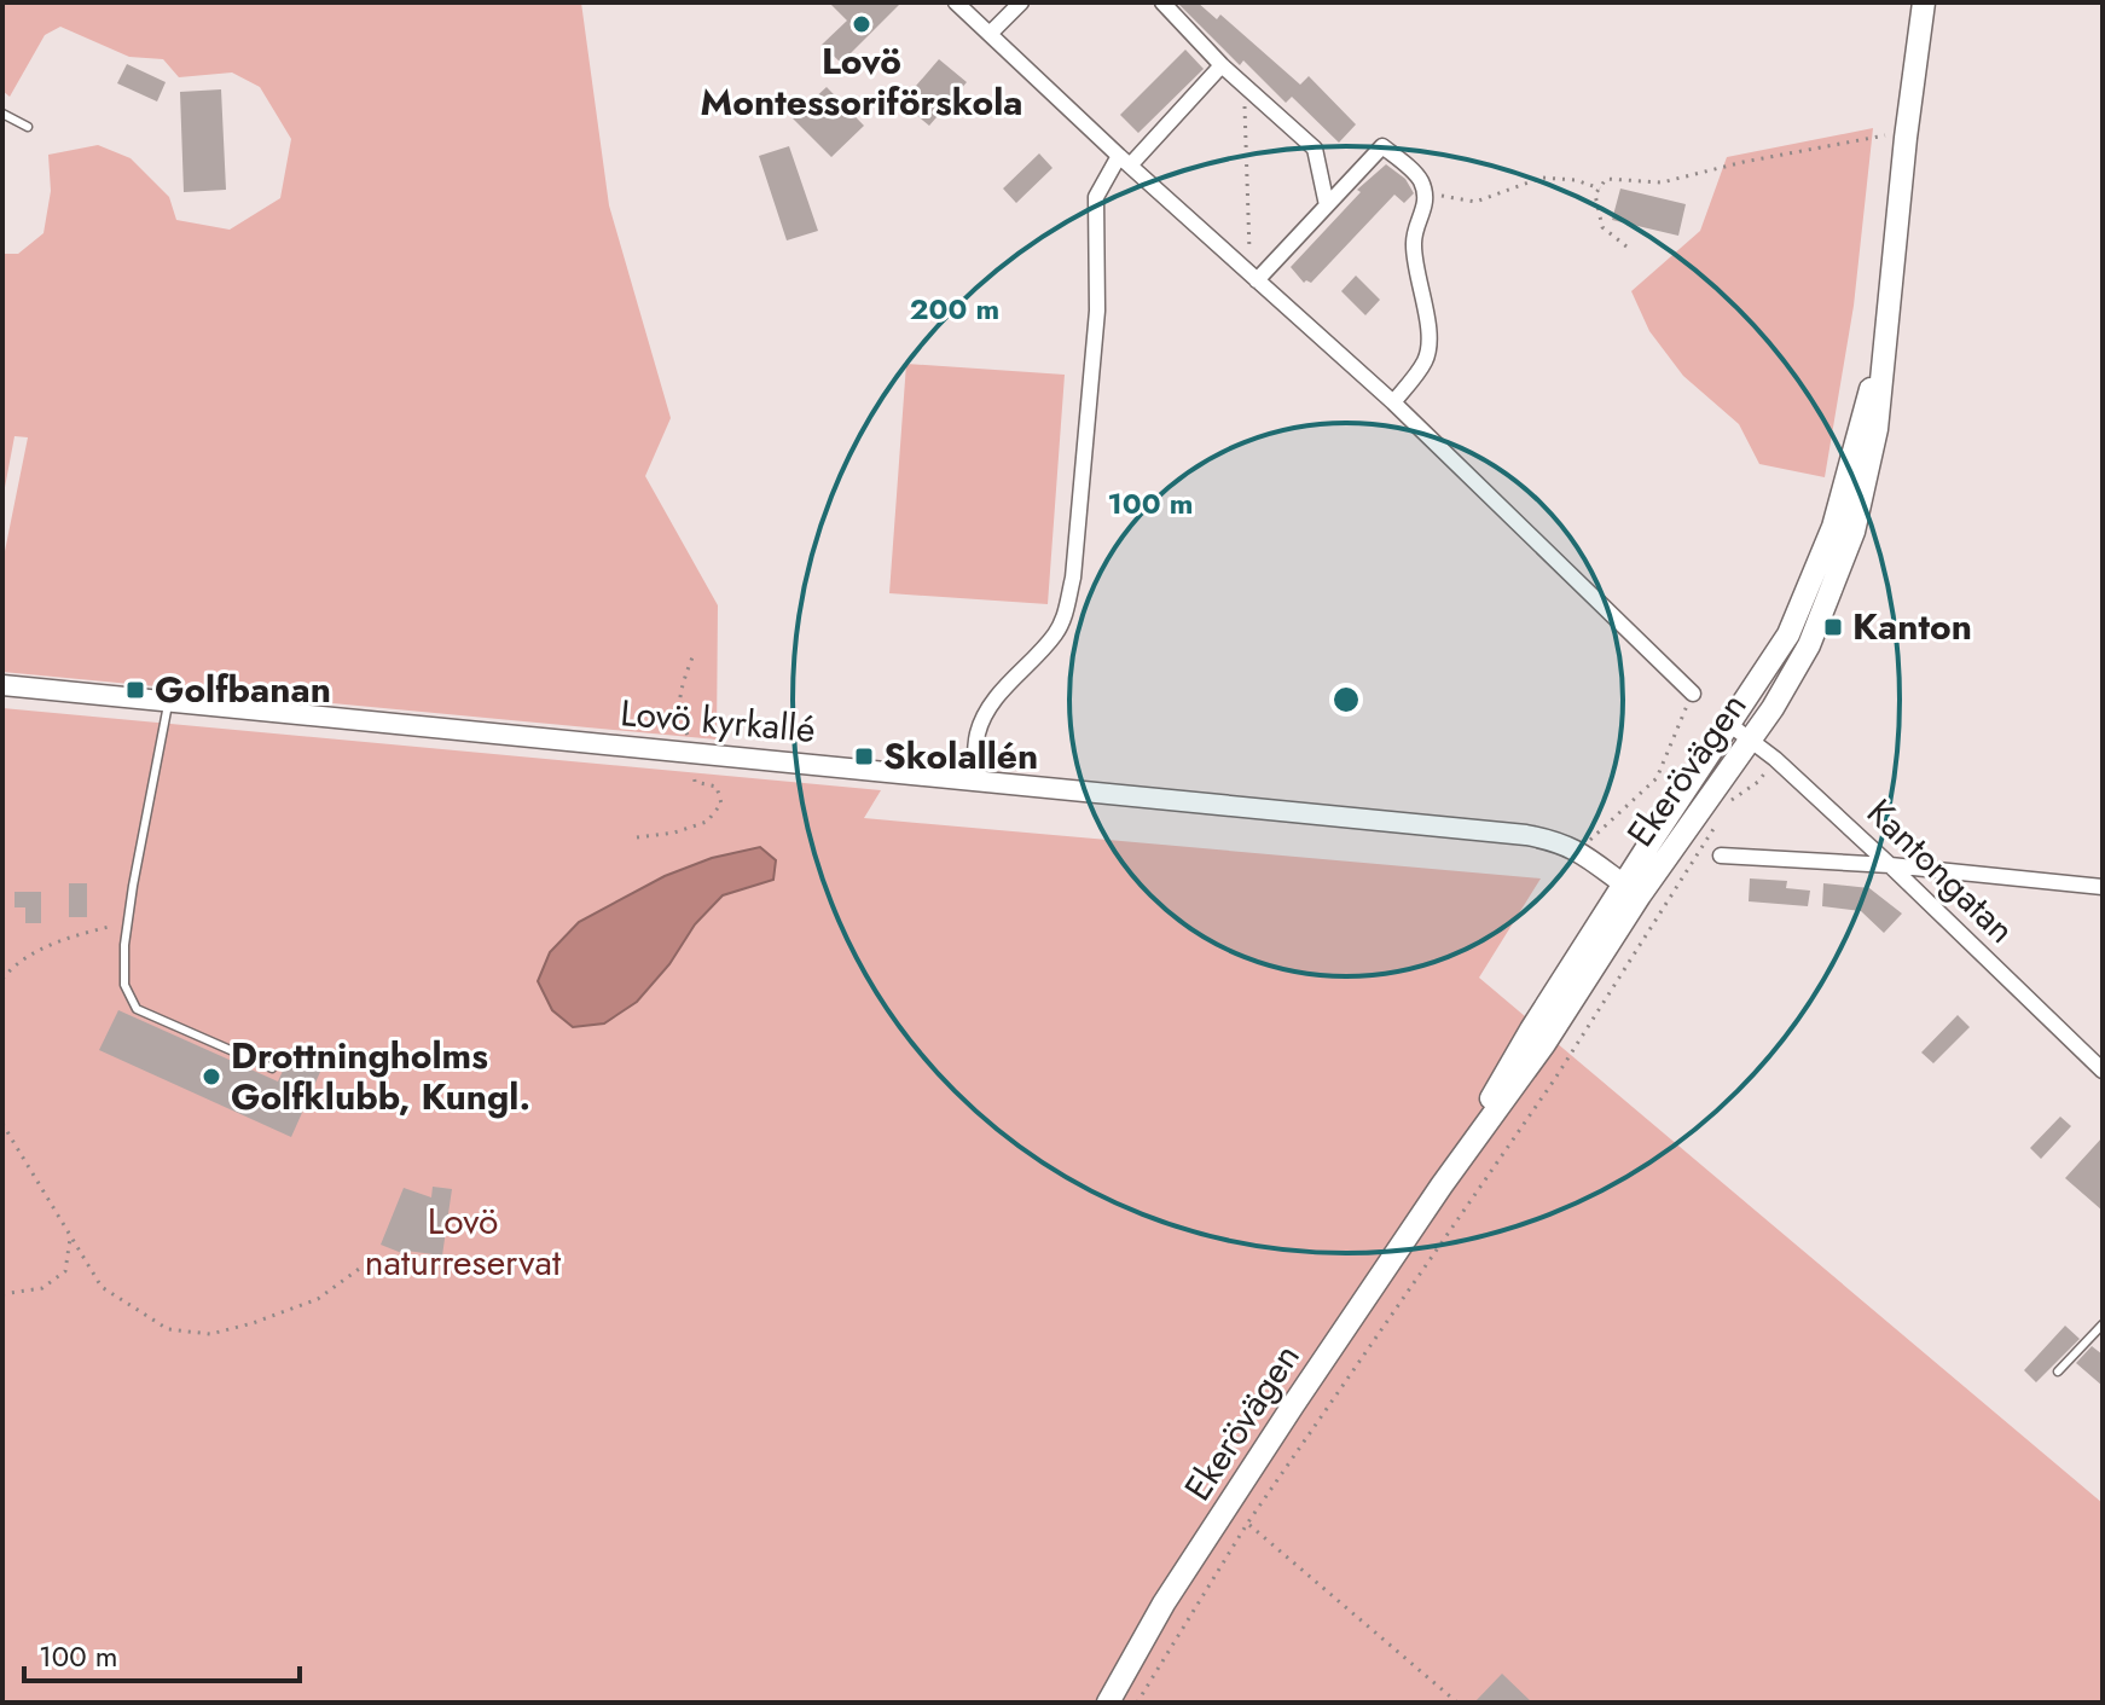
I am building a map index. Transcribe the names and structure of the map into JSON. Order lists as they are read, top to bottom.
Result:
{
  "streets": {
    "main road": ["Ekerövägen"],
    "street": ["Lovö kyrkallé", "Kantongatan"]
  },
  "crossings": [
    ["Lovö kyrkallé", "Ekerövägen"],
    ["Ekerövägen", "Kantongatan"]
  ],
  "parks": ["Lovö naturreservat"],
  "places": {
    "other": ["Lovö Montessoriförskola", "Drottningholms Golfklubb, Kungl."],
    "transit": ["Kanton", "Golfbanan", "Skolallén"]
  },
  "scale_bar": "100 m",
  "rings": ["200 m", "100 m"]
}
